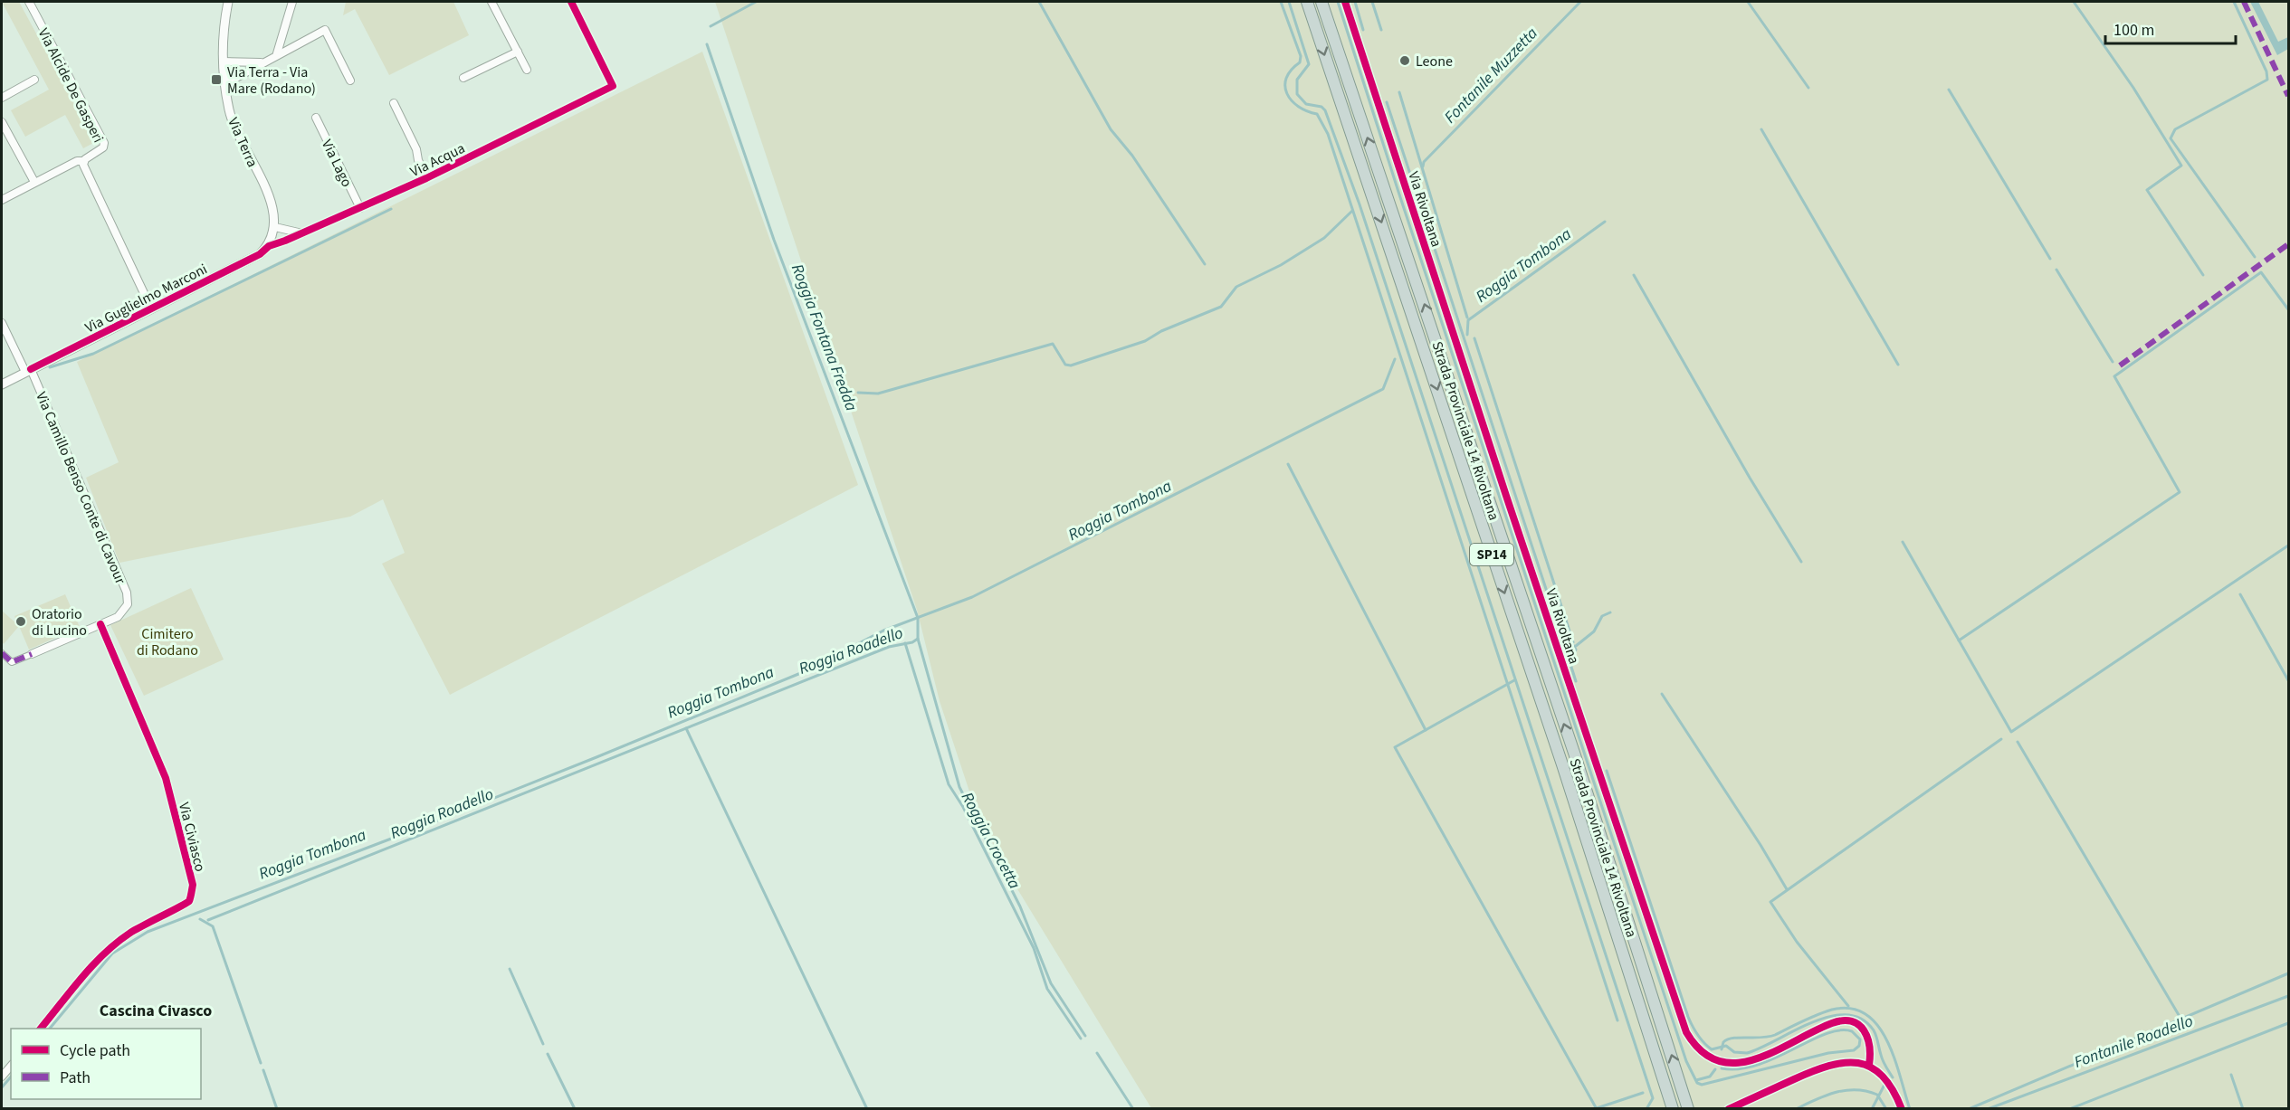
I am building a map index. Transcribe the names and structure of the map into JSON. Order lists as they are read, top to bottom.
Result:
{
  "streets": {
    "highway": ["Strada Provinciale 14 Rivoltana", "SP14"],
    "street": [
      "Via Alcide De Gasperi",
      "Via Terra",
      "Via Acqua",
      "Via Lago",
      "Via Rivoltana",
      "Via Guglielmo Marconi",
      "Via Camillo Benso Conte di Cavour",
      "Via Civiasco"
    ]
  },
  "crossings": [
    ["Via Alcide De Gasperi", "Via Guglielmo Marconi"],
    ["Via Terra", "Via Acqua"],
    ["Via Terra", "Via Guglielmo Marconi"],
    ["Via Acqua", "Via Lago"],
    ["Via Acqua", "Via Guglielmo Marconi"],
    ["Via Guglielmo Marconi", "Via Camillo Benso Conte di Cavour"],
    ["Via Camillo Benso Conte di Cavour", "Via Civiasco"]
  ],
  "districts": ["Cascina Civasco"],
  "water": [
    "Fontanile Muzzetta",
    "Roggia Tombona",
    "Roggia Fontana Fredda",
    "Roggia Roadello",
    "Roggia Crocetta",
    "Fontanile Roadello"
  ],
  "parks": ["Cimitero di Rodano"],
  "places": {
    "other": ["Leone", "Oratorio di Lucino"],
    "transit": ["Via Terra - Via Mare (Rodano)"]
  },
  "legend": ["Cycle path", "Path"],
  "scale_bar": "100 m"
}
